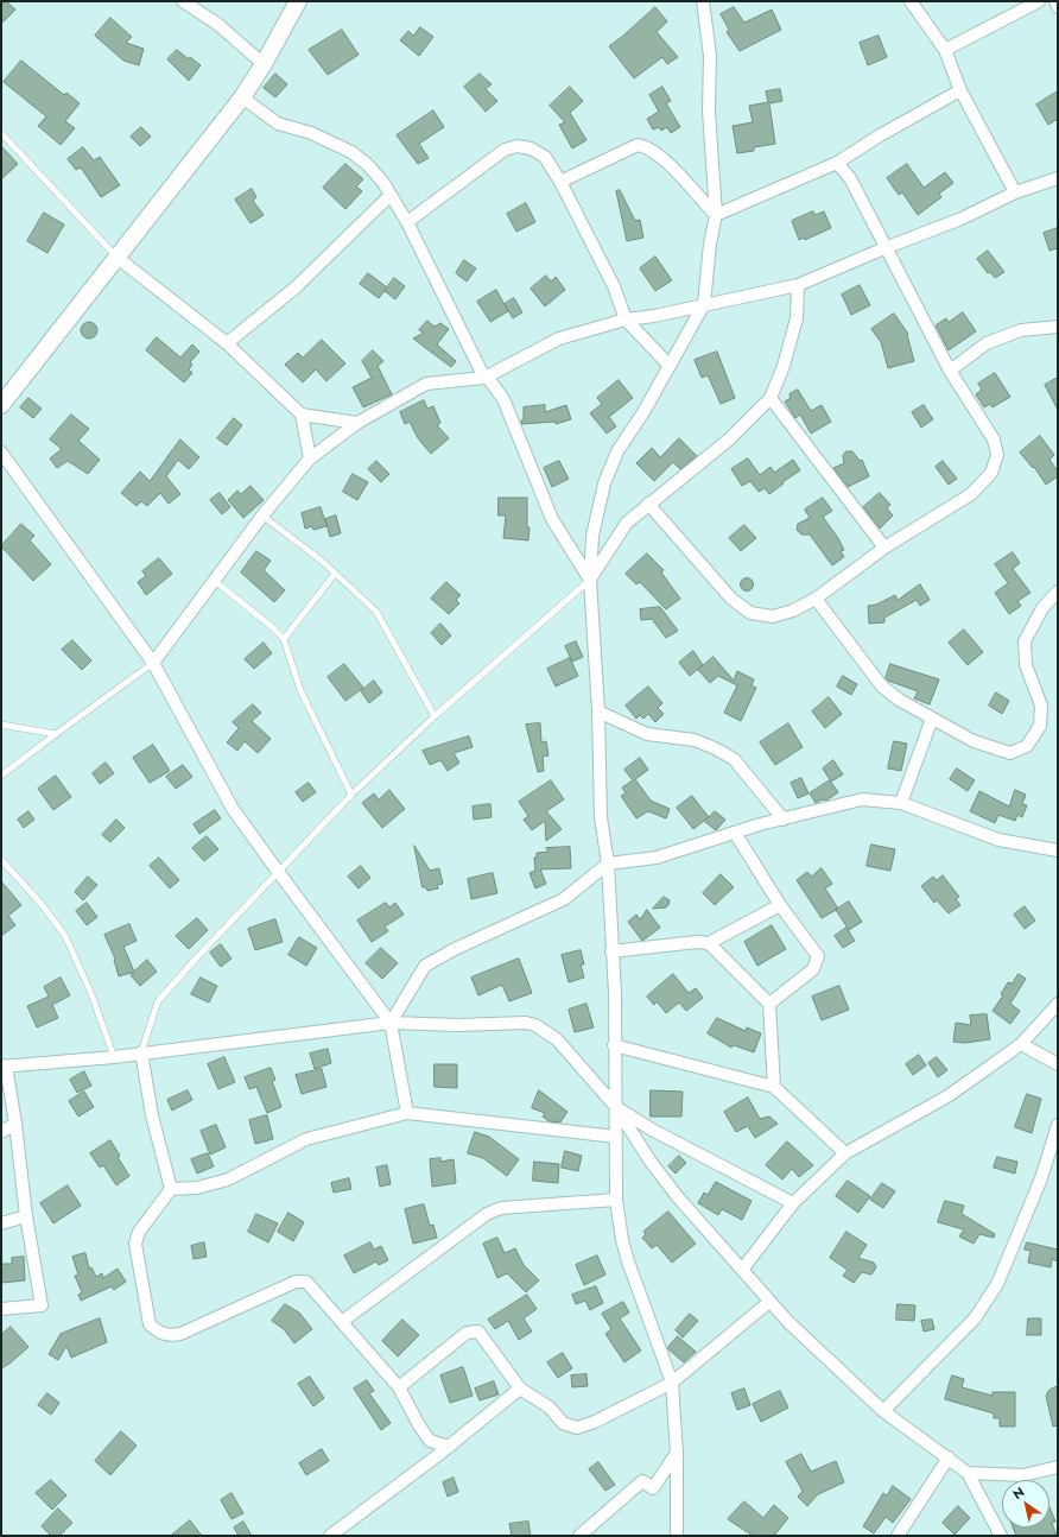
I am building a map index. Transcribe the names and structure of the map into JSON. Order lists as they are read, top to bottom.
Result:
{
  "north": "top left"
}
